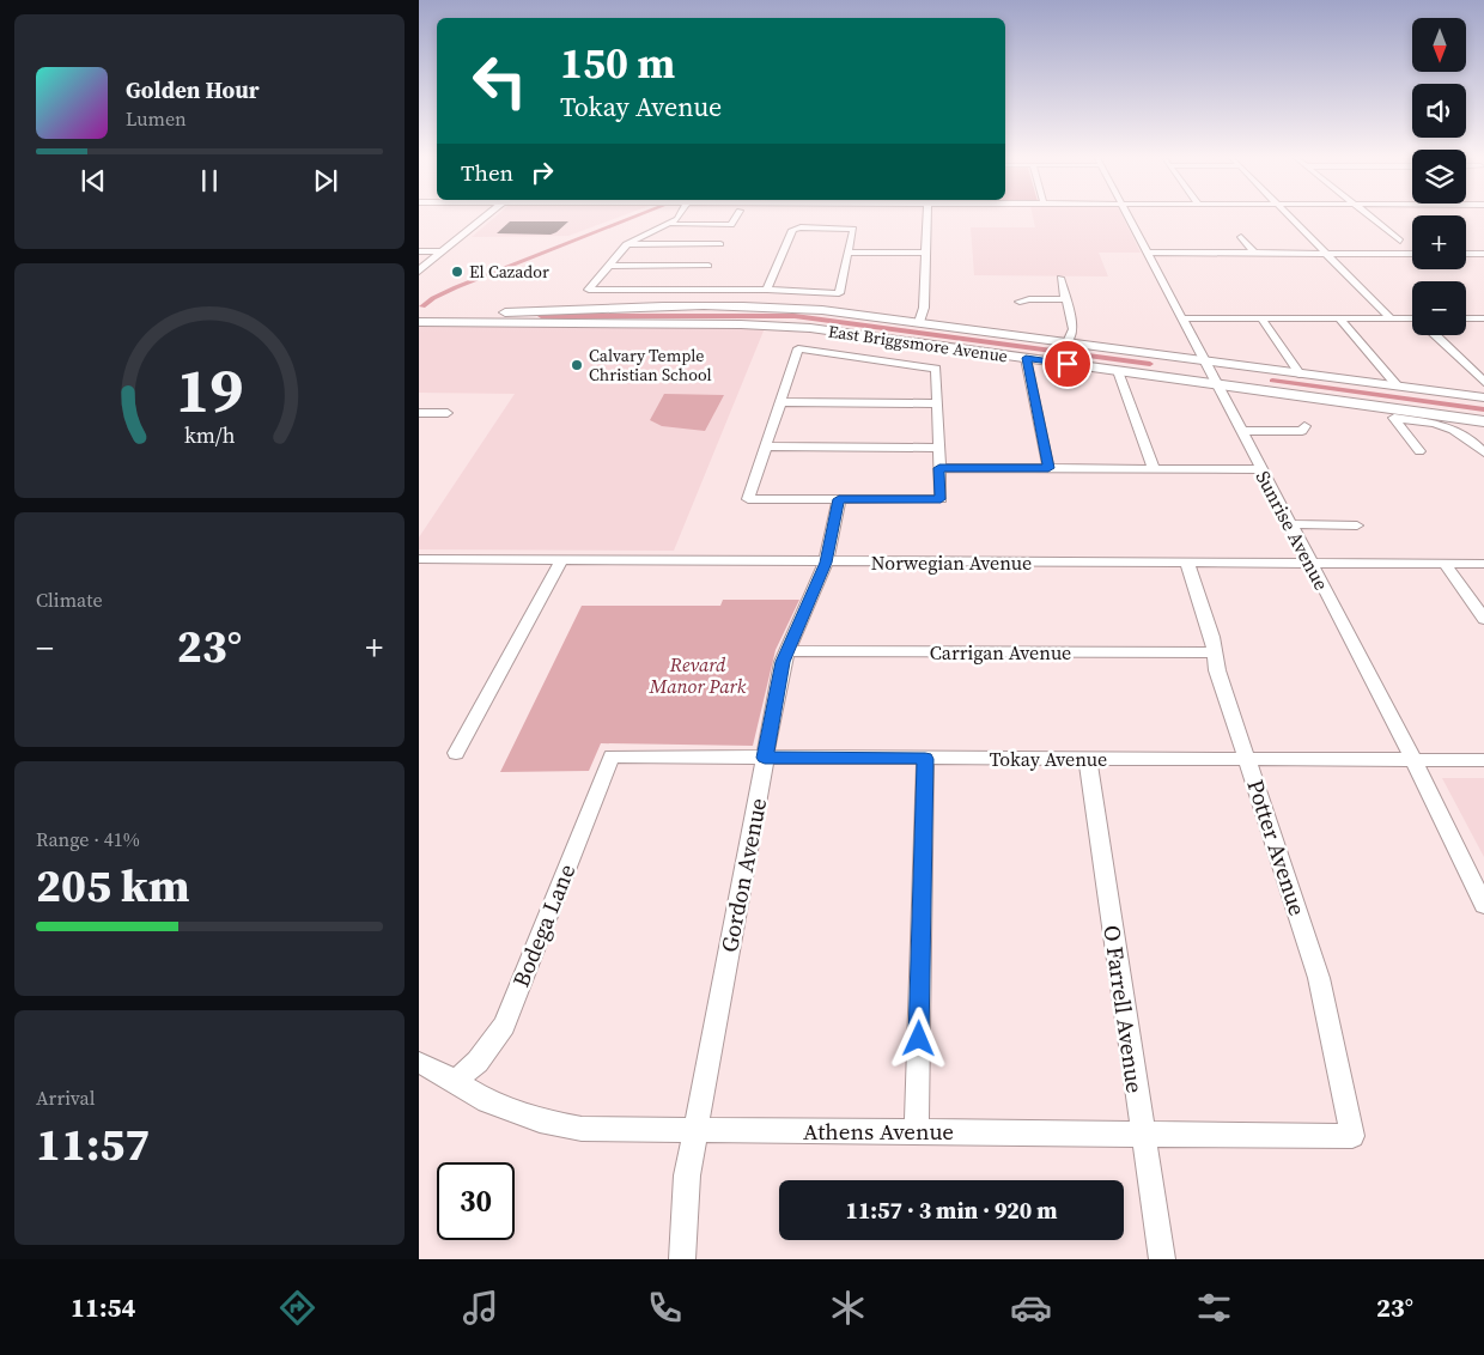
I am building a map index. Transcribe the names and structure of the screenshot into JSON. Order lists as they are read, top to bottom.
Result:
{
  "streets": {
    "main road": ["East Briggsmore Avenue"],
    "street": [
      "Sunrise Avenue",
      "Norwegian Avenue",
      "Carrigan Avenue",
      "Tokay Avenue",
      "Potter Avenue",
      "Gordon Avenue",
      "Bodega Lane",
      "O Farrell Avenue",
      "Athens Avenue"
    ]
  },
  "crossings": [
    ["East Briggsmore Avenue", "Sunrise Avenue"],
    ["Sunrise Avenue", "Norwegian Avenue"],
    ["Sunrise Avenue", "Tokay Avenue"],
    ["Norwegian Avenue", "Potter Avenue"],
    ["Norwegian Avenue", "Gordon Avenue"],
    ["Carrigan Avenue", "Potter Avenue"],
    ["Carrigan Avenue", "Gordon Avenue"],
    ["Tokay Avenue", "Potter Avenue"],
    ["Tokay Avenue", "Gordon Avenue"],
    ["Tokay Avenue", "Bodega Lane"],
    ["Tokay Avenue", "O Farrell Avenue"],
    ["Potter Avenue", "Athens Avenue"],
    ["Gordon Avenue", "Athens Avenue"],
    ["Bodega Lane", "Athens Avenue"],
    ["O Farrell Avenue", "Athens Avenue"]
  ],
  "parks": ["Revard Manor Park"],
  "places": ["El Cazador", "Calvary Temple Christian School"],
  "north": "bottom",
  "page": {
    "map_buttons": ["+", "−"],
    "turn": ["150 m", "Tokay Avenue"],
    "song": ["Golden Hour", "Lumen"],
    "then": "Then",
    "tile": [
      "Climate",
      ["Range · 41%", "205 km"],
      ["Arrival", "11:57"]
    ],
    "heat": ["−", "23°", "+"],
    "limit": "30",
    "trip": "11:57 · 3 min · 920 m",
    "tabs": ["11:54", "23°"],
    "gauge": ["19", "km/h"]
  }
}
